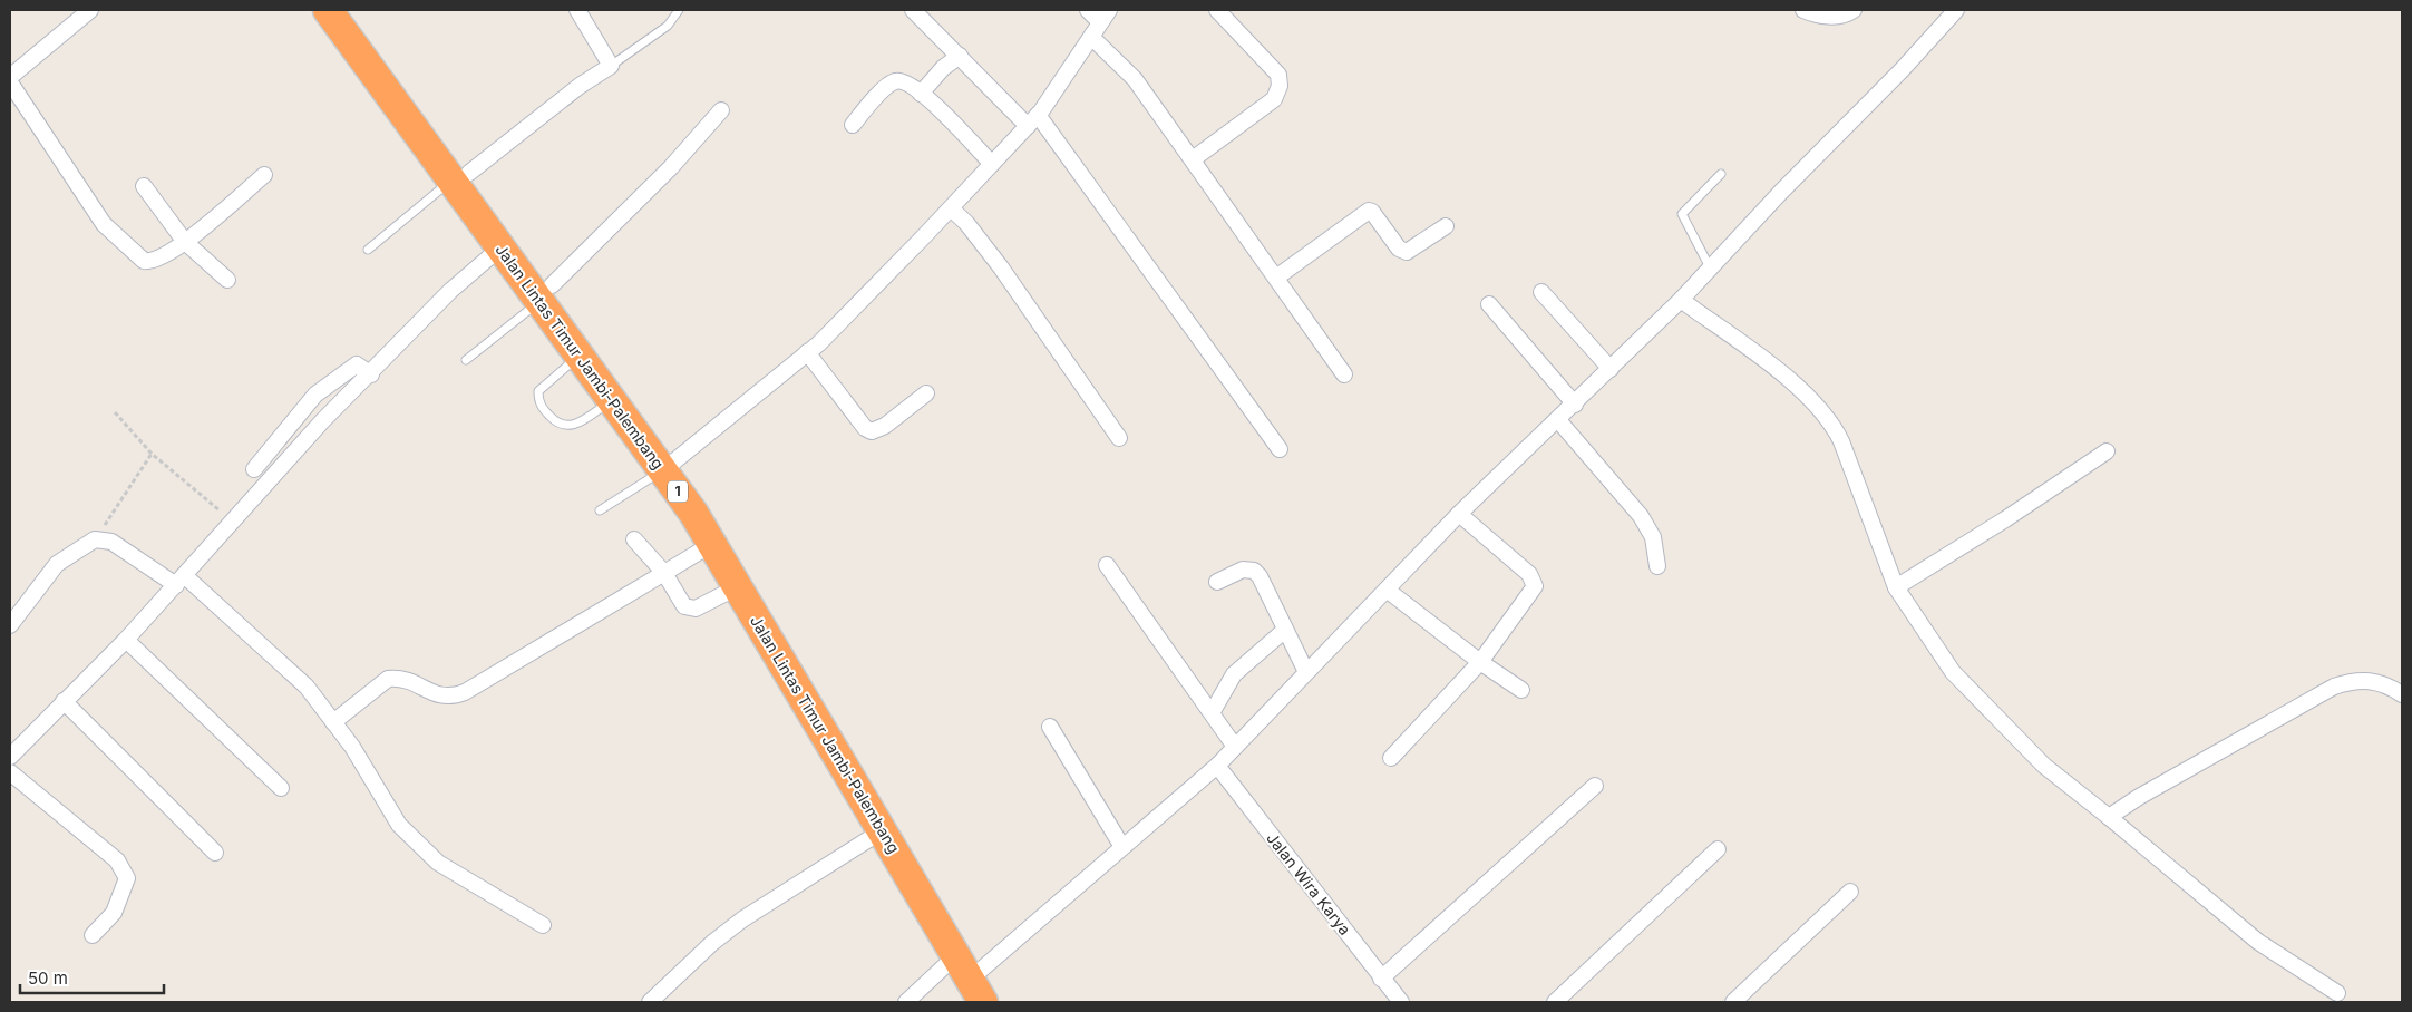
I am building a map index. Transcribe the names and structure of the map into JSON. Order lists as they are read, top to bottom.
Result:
{
  "streets": {
    "highway": ["Jalan Lintas Timur Jambi-Palembang", "1"],
    "street": ["Jalan Wira Karya"]
  },
  "scale_bar": "50 m"
}
